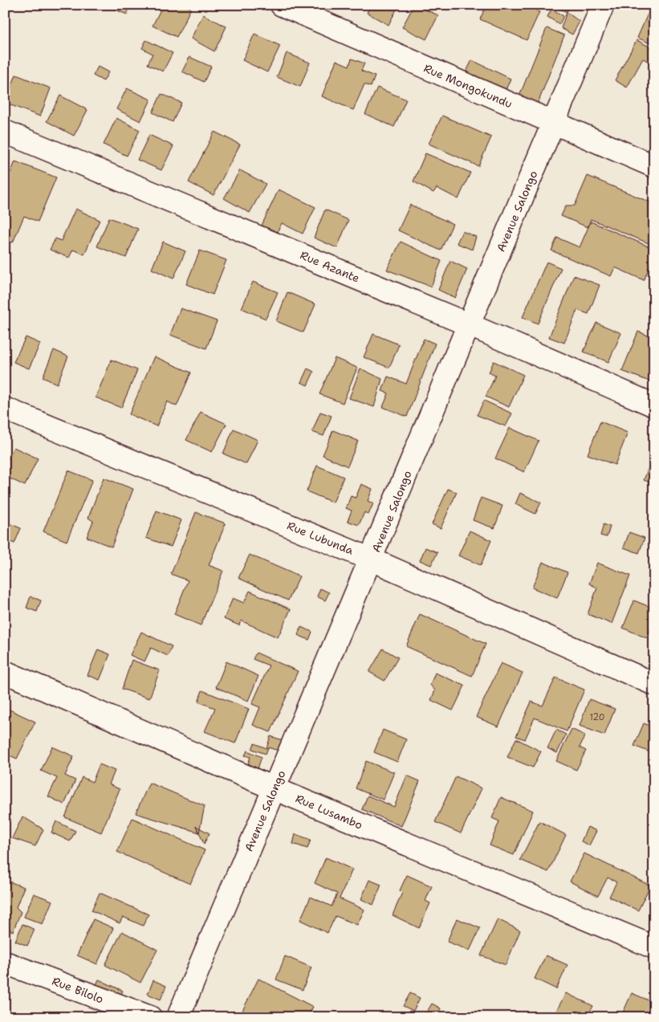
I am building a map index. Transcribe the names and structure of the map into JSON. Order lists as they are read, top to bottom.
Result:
{
  "streets": {
    "street": [
      "Rue Mongokundu",
      "Avenue Salongo",
      "Rue Azante",
      "Rue Lubunda",
      "Rue Lusambo",
      "Rue Bilolo"
    ]
  },
  "crossings": [
    ["Rue Mongokundu", "Avenue Salongo"],
    ["Avenue Salongo", "Rue Azante"],
    ["Avenue Salongo", "Rue Lubunda"],
    ["Avenue Salongo", "Rue Lusambo"]
  ],
  "house_numbers": ["120"]
}
